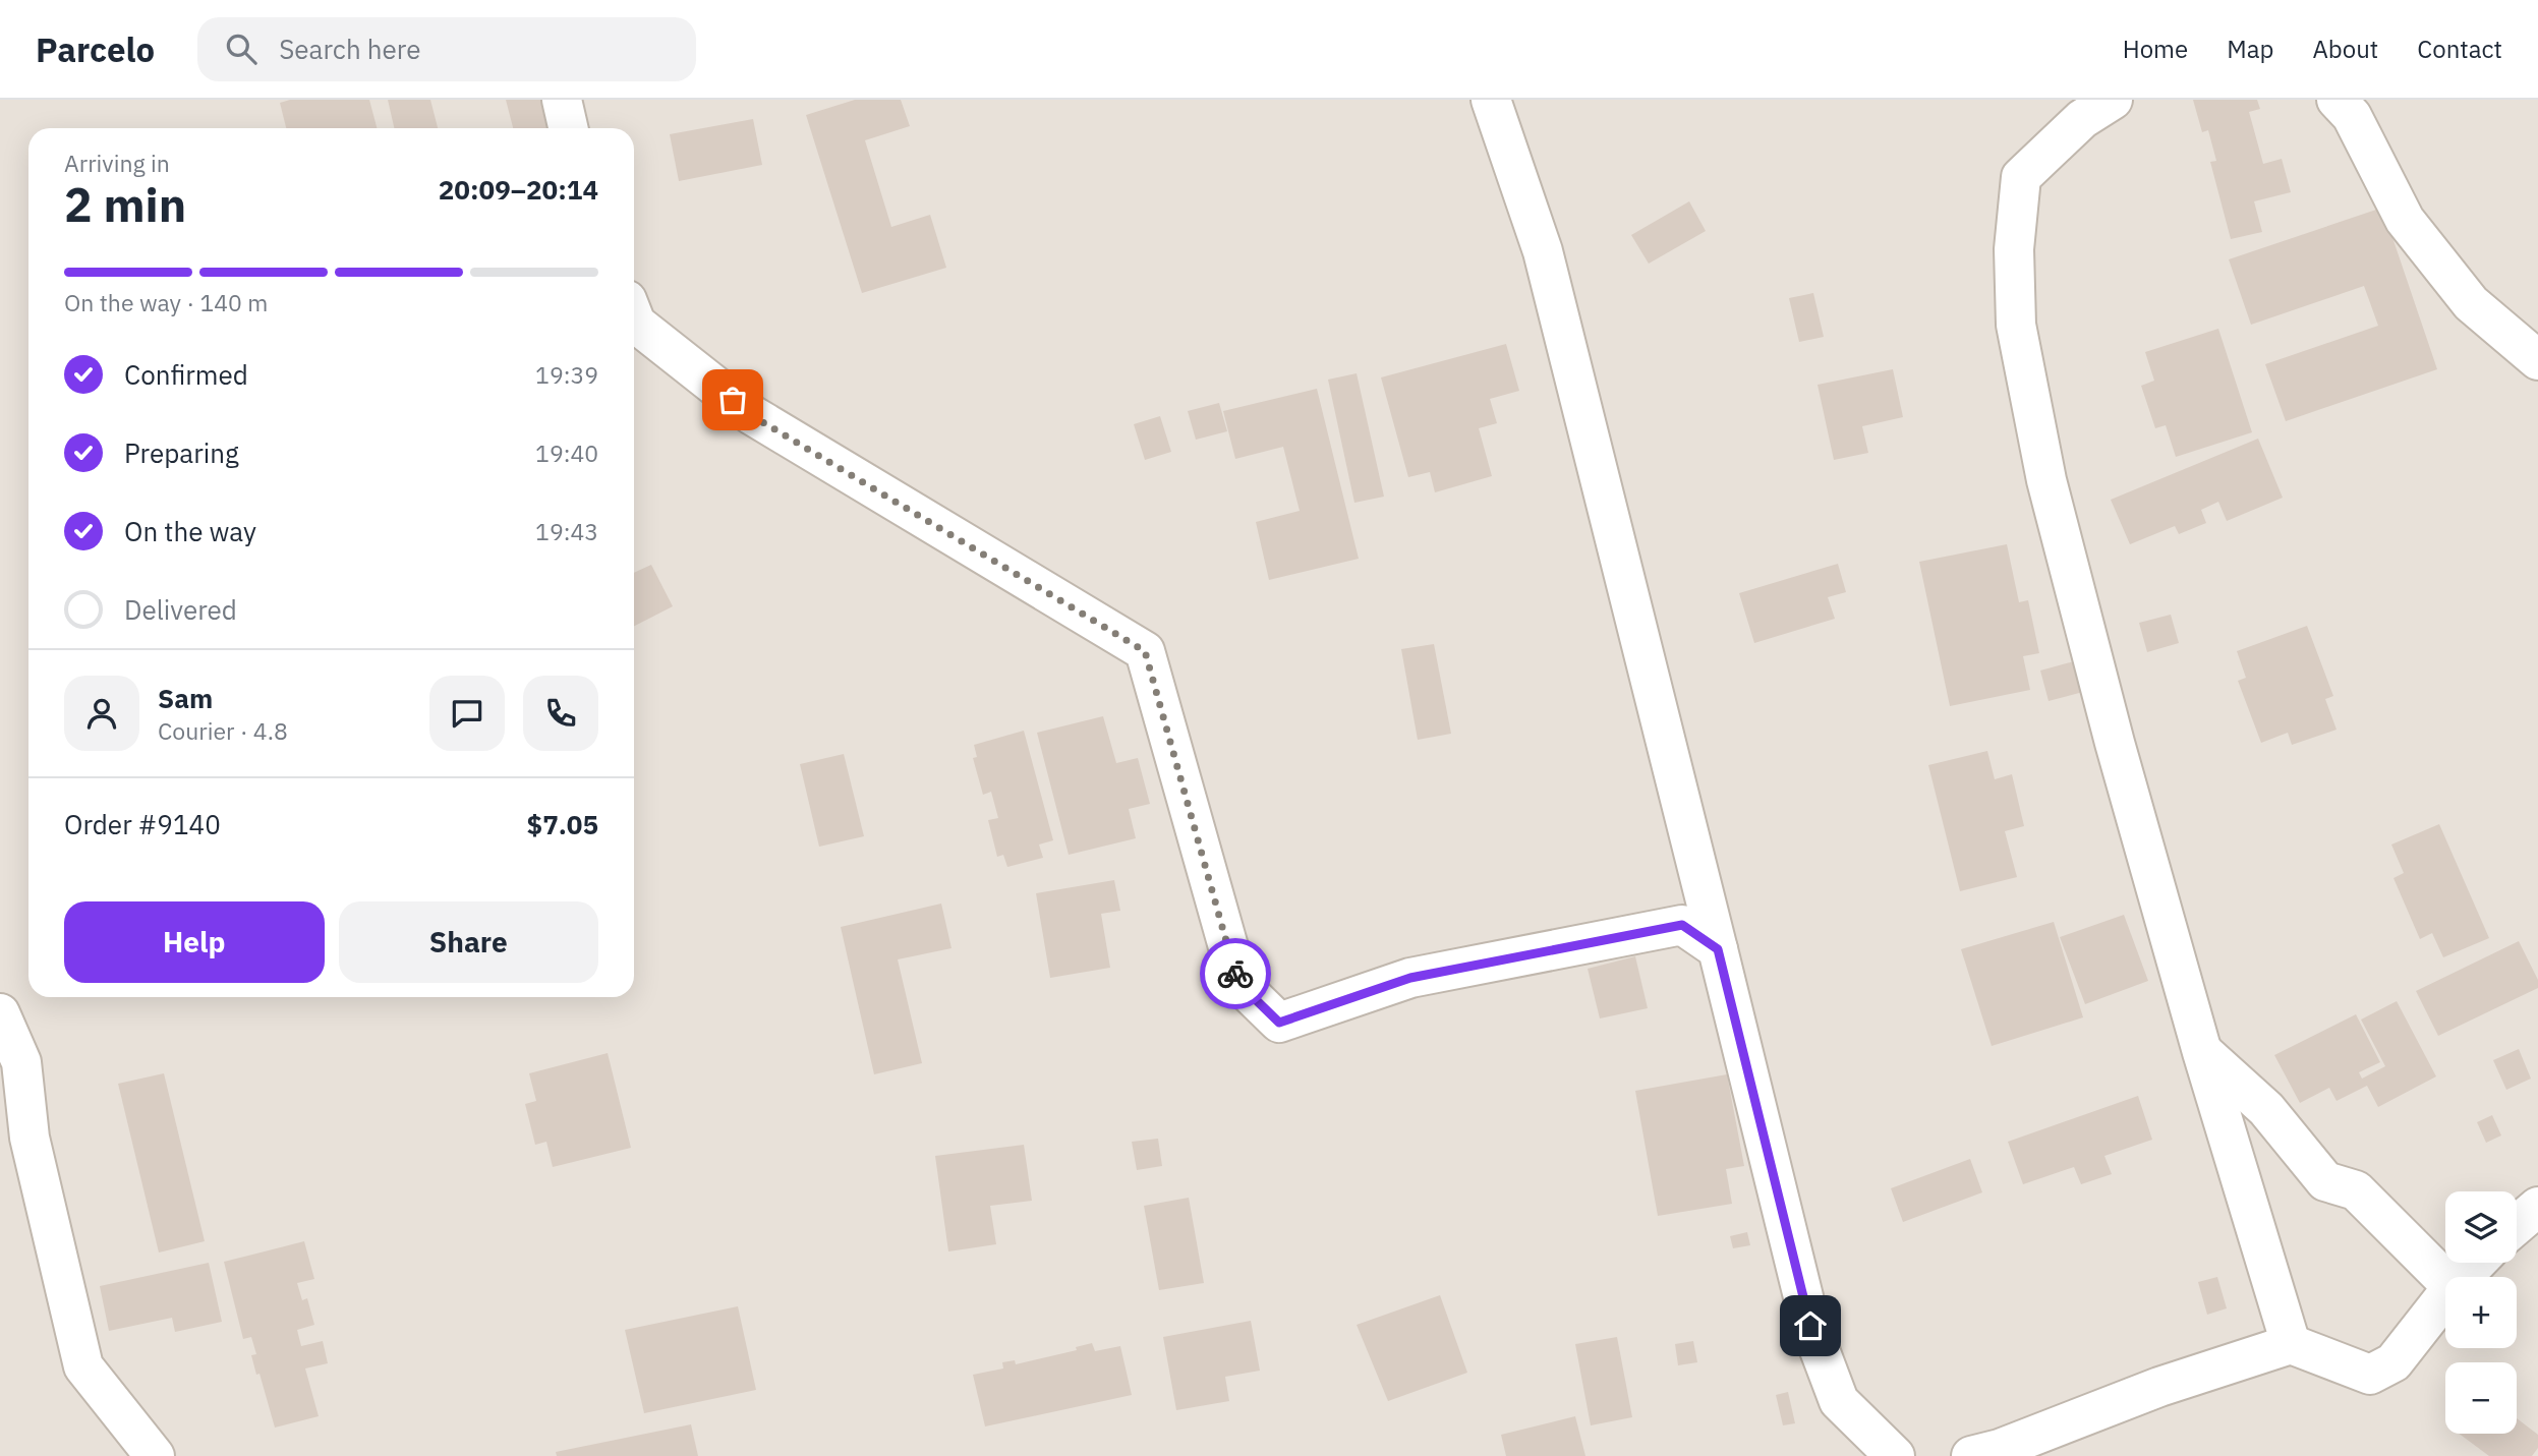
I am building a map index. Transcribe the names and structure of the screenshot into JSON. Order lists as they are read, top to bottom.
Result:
{
  "page": {
    "header": "Parcelo",
    "search": "Search here",
    "nav": [
      "Home",
      "Map",
      "About",
      "Contact"
    ],
    "heading": ["2 min", "Arriving in", "20:09–20:14"],
    "panel": [
      "Sam",
      "Courier · 4.8",
      "Order #9140",
      "$7.05"
    ],
    "bar": "On the way · 140 m",
    "list": [
      ["Confirmed", "19:39"],
      ["Preparing", "19:40"],
      ["On the way", "19:43"],
      "Delivered"
    ],
    "buttons": ["Help", "Share"],
    "map_buttons": ["+", "−"]
  }
}
